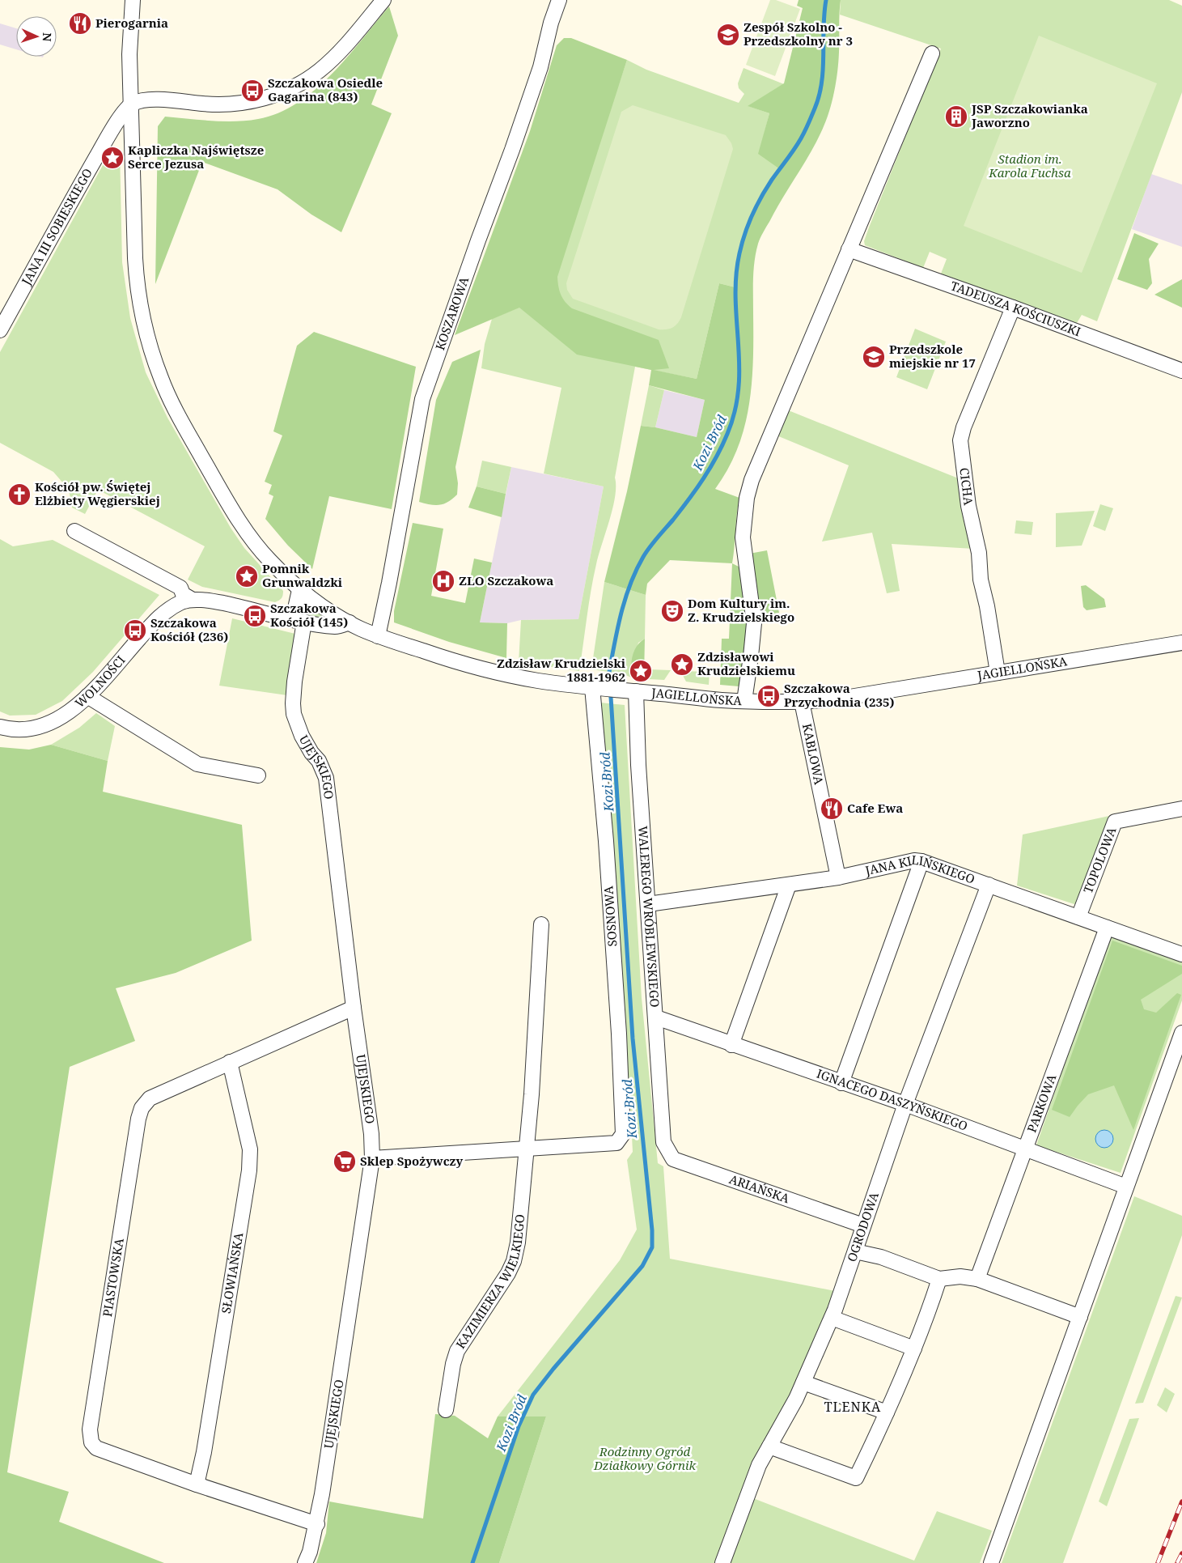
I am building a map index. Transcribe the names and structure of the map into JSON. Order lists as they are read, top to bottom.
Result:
{
  "streets": {
    "street": [
      "JANA III SOBIESKIEGO",
      "TADEUSZA KOŚCIUSZKI",
      "KOSZAROWA",
      "CICHA",
      "JAGIELLOŃSKA",
      "WOLNOŚCI",
      "KABLOWA",
      "UJEJSKIEGO",
      "TOPOLOWA",
      "JANA KILIŃSKIEGO",
      "SOSNOWA",
      "WALEREGO WRÓBLEWSKIEGO",
      "IGNACEGO DASZYŃSKIEGO",
      "PARKOWA",
      "ARIAŃSKA",
      "OGRODOWA",
      "SŁOWIAŃSKA",
      "PIASTOWSKA",
      "KAZIMIERZA WIELKIEGO"
    ]
  },
  "crossings": [
    ["JANA III SOBIESKIEGO", "JAGIELLOŃSKA"],
    ["TADEUSZA KOŚCIUSZKI", "CICHA"],
    ["KOSZAROWA", "JAGIELLOŃSKA"],
    ["CICHA", "JAGIELLOŃSKA"],
    ["JAGIELLOŃSKA", "WOLNOŚCI"],
    ["JAGIELLOŃSKA", "KABLOWA"],
    ["JAGIELLOŃSKA", "UJEJSKIEGO"],
    ["JAGIELLOŃSKA", "SOSNOWA"],
    ["JAGIELLOŃSKA", "WALEREGO WRÓBLEWSKIEGO"],
    ["WOLNOŚCI", "UJEJSKIEGO"],
    ["KABLOWA", "JANA KILIŃSKIEGO"],
    ["UJEJSKIEGO", "PIASTOWSKA"],
    ["TOPOLOWA", "JANA KILIŃSKIEGO"],
    ["JANA KILIŃSKIEGO", "WALEREGO WRÓBLEWSKIEGO"],
    ["JANA KILIŃSKIEGO", "PARKOWA"],
    ["JANA KILIŃSKIEGO", "OGRODOWA"],
    ["SOSNOWA", "KAZIMIERZA WIELKIEGO"],
    ["WALEREGO WRÓBLEWSKIEGO", "IGNACEGO DASZYŃSKIEGO"],
    ["WALEREGO WRÓBLEWSKIEGO", "ARIAŃSKA"],
    ["IGNACEGO DASZYŃSKIEGO", "PARKOWA"],
    ["IGNACEGO DASZYŃSKIEGO", "OGRODOWA"],
    ["ARIAŃSKA", "OGRODOWA"],
    ["SŁOWIAŃSKA", "PIASTOWSKA"]
  ],
  "districts": ["TLENKA"],
  "water": ["Kozi Bród"],
  "parks": ["Stadion im. Karola Fuchsa", "Rodzinny Ogród Działkowy Górnik"],
  "places": {
    "restaurant": ["Pierogarnia", "Cafe Ewa"],
    "school or university": ["Zespół Szkolno - Przedszkolny nr 3", "Przedszkole miejskie nr 17"],
    "bus stop": [
      "Szczakowa Osiedle Gagarina (843)",
      "Szczakowa Kościół (145)",
      "Szczakowa Kościół (236)",
      "Szczakowa Przychodnia (235)"
    ],
    "building": ["JSP Szczakowianka Jaworzno"],
    "place": [
      "Kapliczka Najświętsze Serce Jezusa",
      "Pomnik Grunwaldzki",
      "Zdzisławowi Krudzielskiemu",
      "Zdzisław Krudzielski 1881-1962"
    ],
    "church": ["Kościół pw. Świętej Elżbiety Węgierskiej"],
    "hospital": ["ZLO Szczakowa"],
    "theatre": ["Dom Kultury im. Z. Krudzielskiego"],
    "supermarket": ["Sklep Spożywczy"]
  },
  "north": "right"
}
